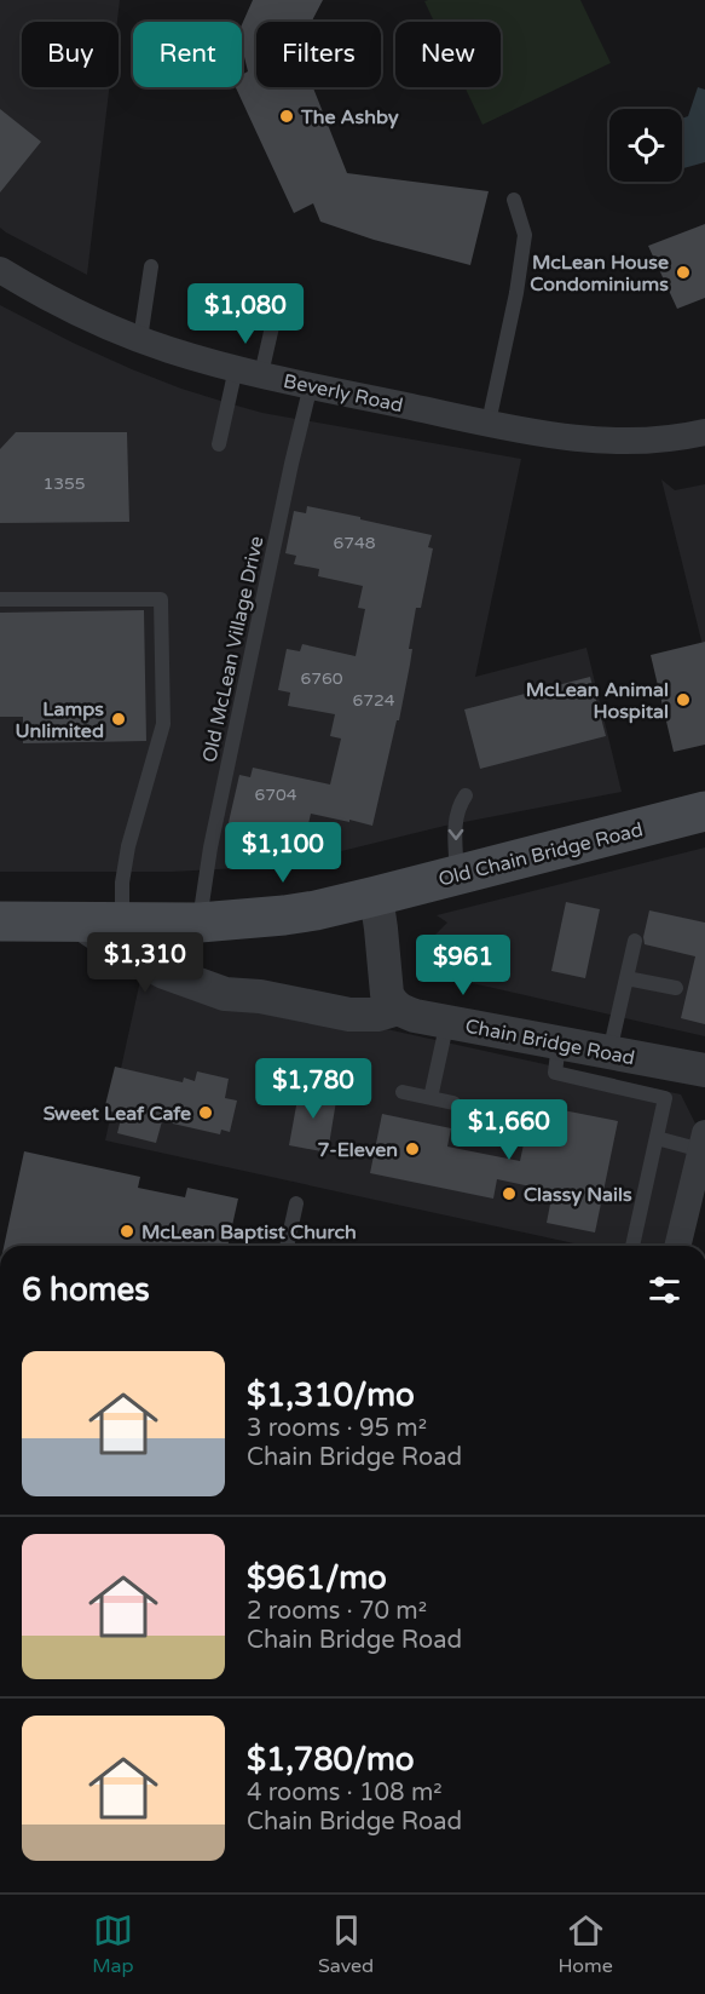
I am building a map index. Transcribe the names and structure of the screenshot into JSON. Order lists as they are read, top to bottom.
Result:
{
  "streets": {
    "main road": ["Old Chain Bridge Road"],
    "street": ["Beverly Road", "Chain Bridge Road"],
    "lane": ["Old McLean Village Drive"]
  },
  "crossings": [
    ["Beverly Road", "Old McLean Village Drive"]
  ],
  "places": [
    "The Ashby",
    "McLean House Condominiums",
    "McLean Animal Hospital",
    "Lamps Unlimited",
    "Sweet Leaf Cafe",
    "7-Eleven",
    "Classy Nails",
    "McLean Baptist Church"
  ],
  "house_numbers": [
    "1355",
    "6748",
    "6760",
    "6724",
    "6704"
  ],
  "page": {
    "chip": [
      "Buy",
      "Rent",
      "Filters",
      "New"
    ],
    "price": [
      "$1,080",
      "$1,100",
      "$1,310",
      "$961",
      "$1,780",
      "$1,660"
    ],
    "heading": "6 homes",
    "list": [
      {
        "name": "$1,310/mo",
        "note": "3 rooms · 95 m² · Chain Bridge Road"
      },
      {
        "name": "$961/mo",
        "note": "2 rooms · 70 m² · Chain Bridge Road"
      },
      {
        "name": "$1,780/mo",
        "note": "4 rooms · 108 m² · Chain Bridge Road"
      }
    ],
    "tabs": ["Map", "Saved", "Home"]
  }
}
